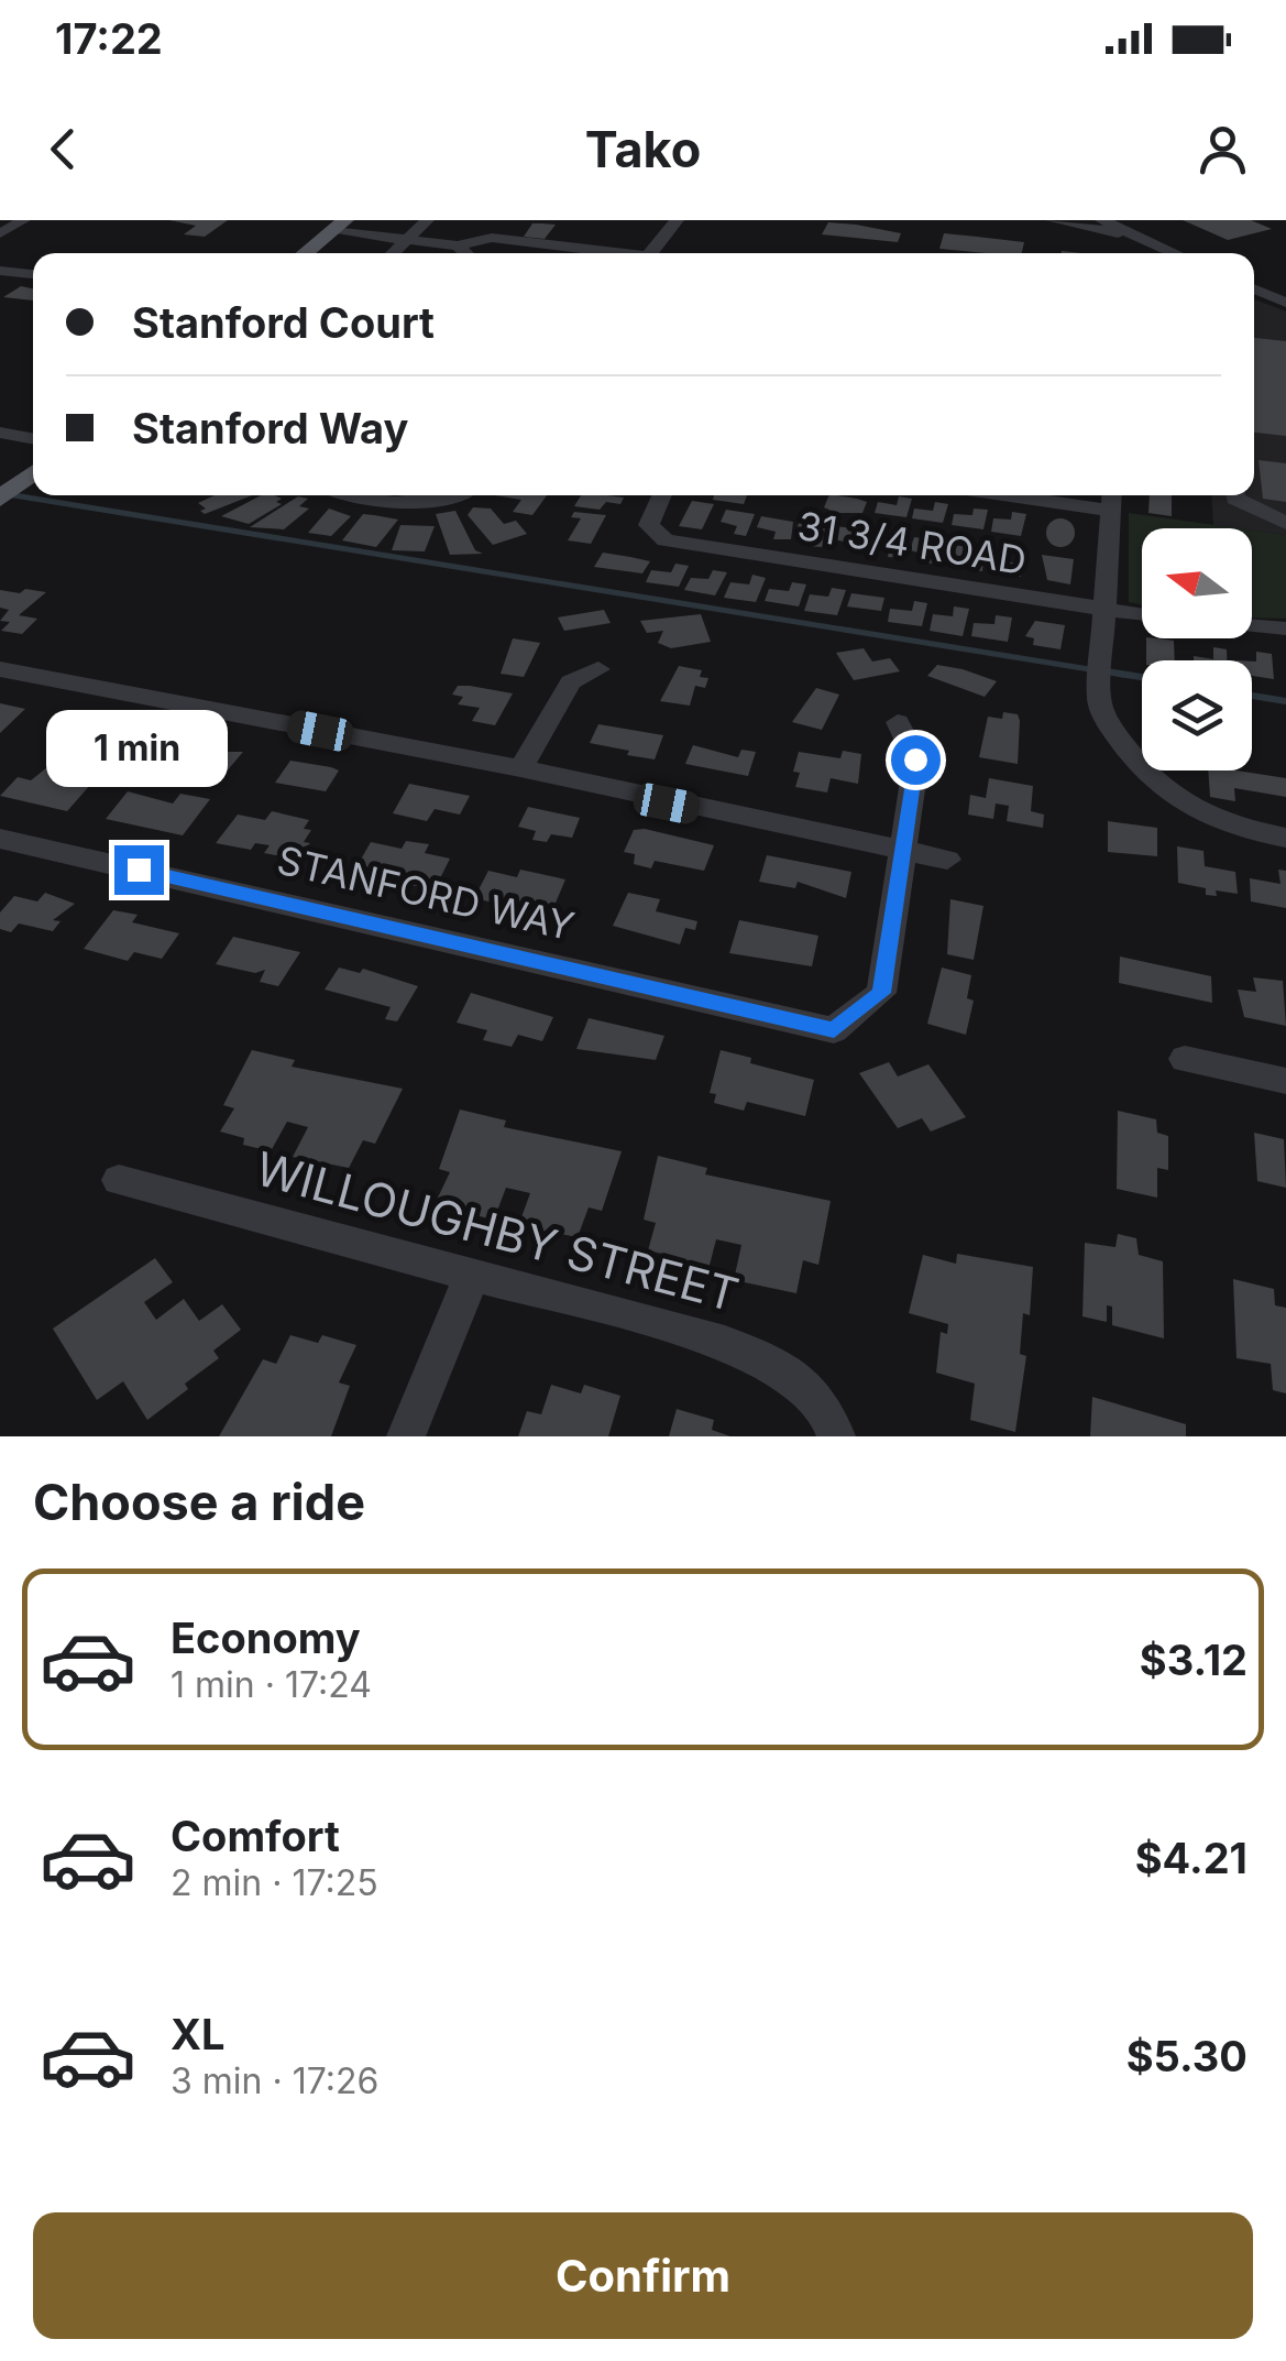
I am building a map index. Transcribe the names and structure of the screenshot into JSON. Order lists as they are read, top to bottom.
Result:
{
  "streets": {
    "street": ["31 3/4 ROAD", "STANFORD WAY", "WILLOUGHBY STREET"]
  },
  "north": "left",
  "page": {
    "status": "17:22",
    "header": "Tako",
    "banner": ["Stanford Court", "Stanford Way"],
    "bubble": "1 min",
    "heading": "Choose a ride",
    "list": [
      {
        "name": "Economy",
        "note": "1 min · 17:24",
        "value": "$3.12"
      },
      {
        "name": "Comfort",
        "note": "2 min · 17:25",
        "value": "$4.21"
      },
      {
        "name": "XL",
        "note": "3 min · 17:26",
        "value": "$5.30"
      }
    ],
    "buttons": "Confirm"
  }
}
